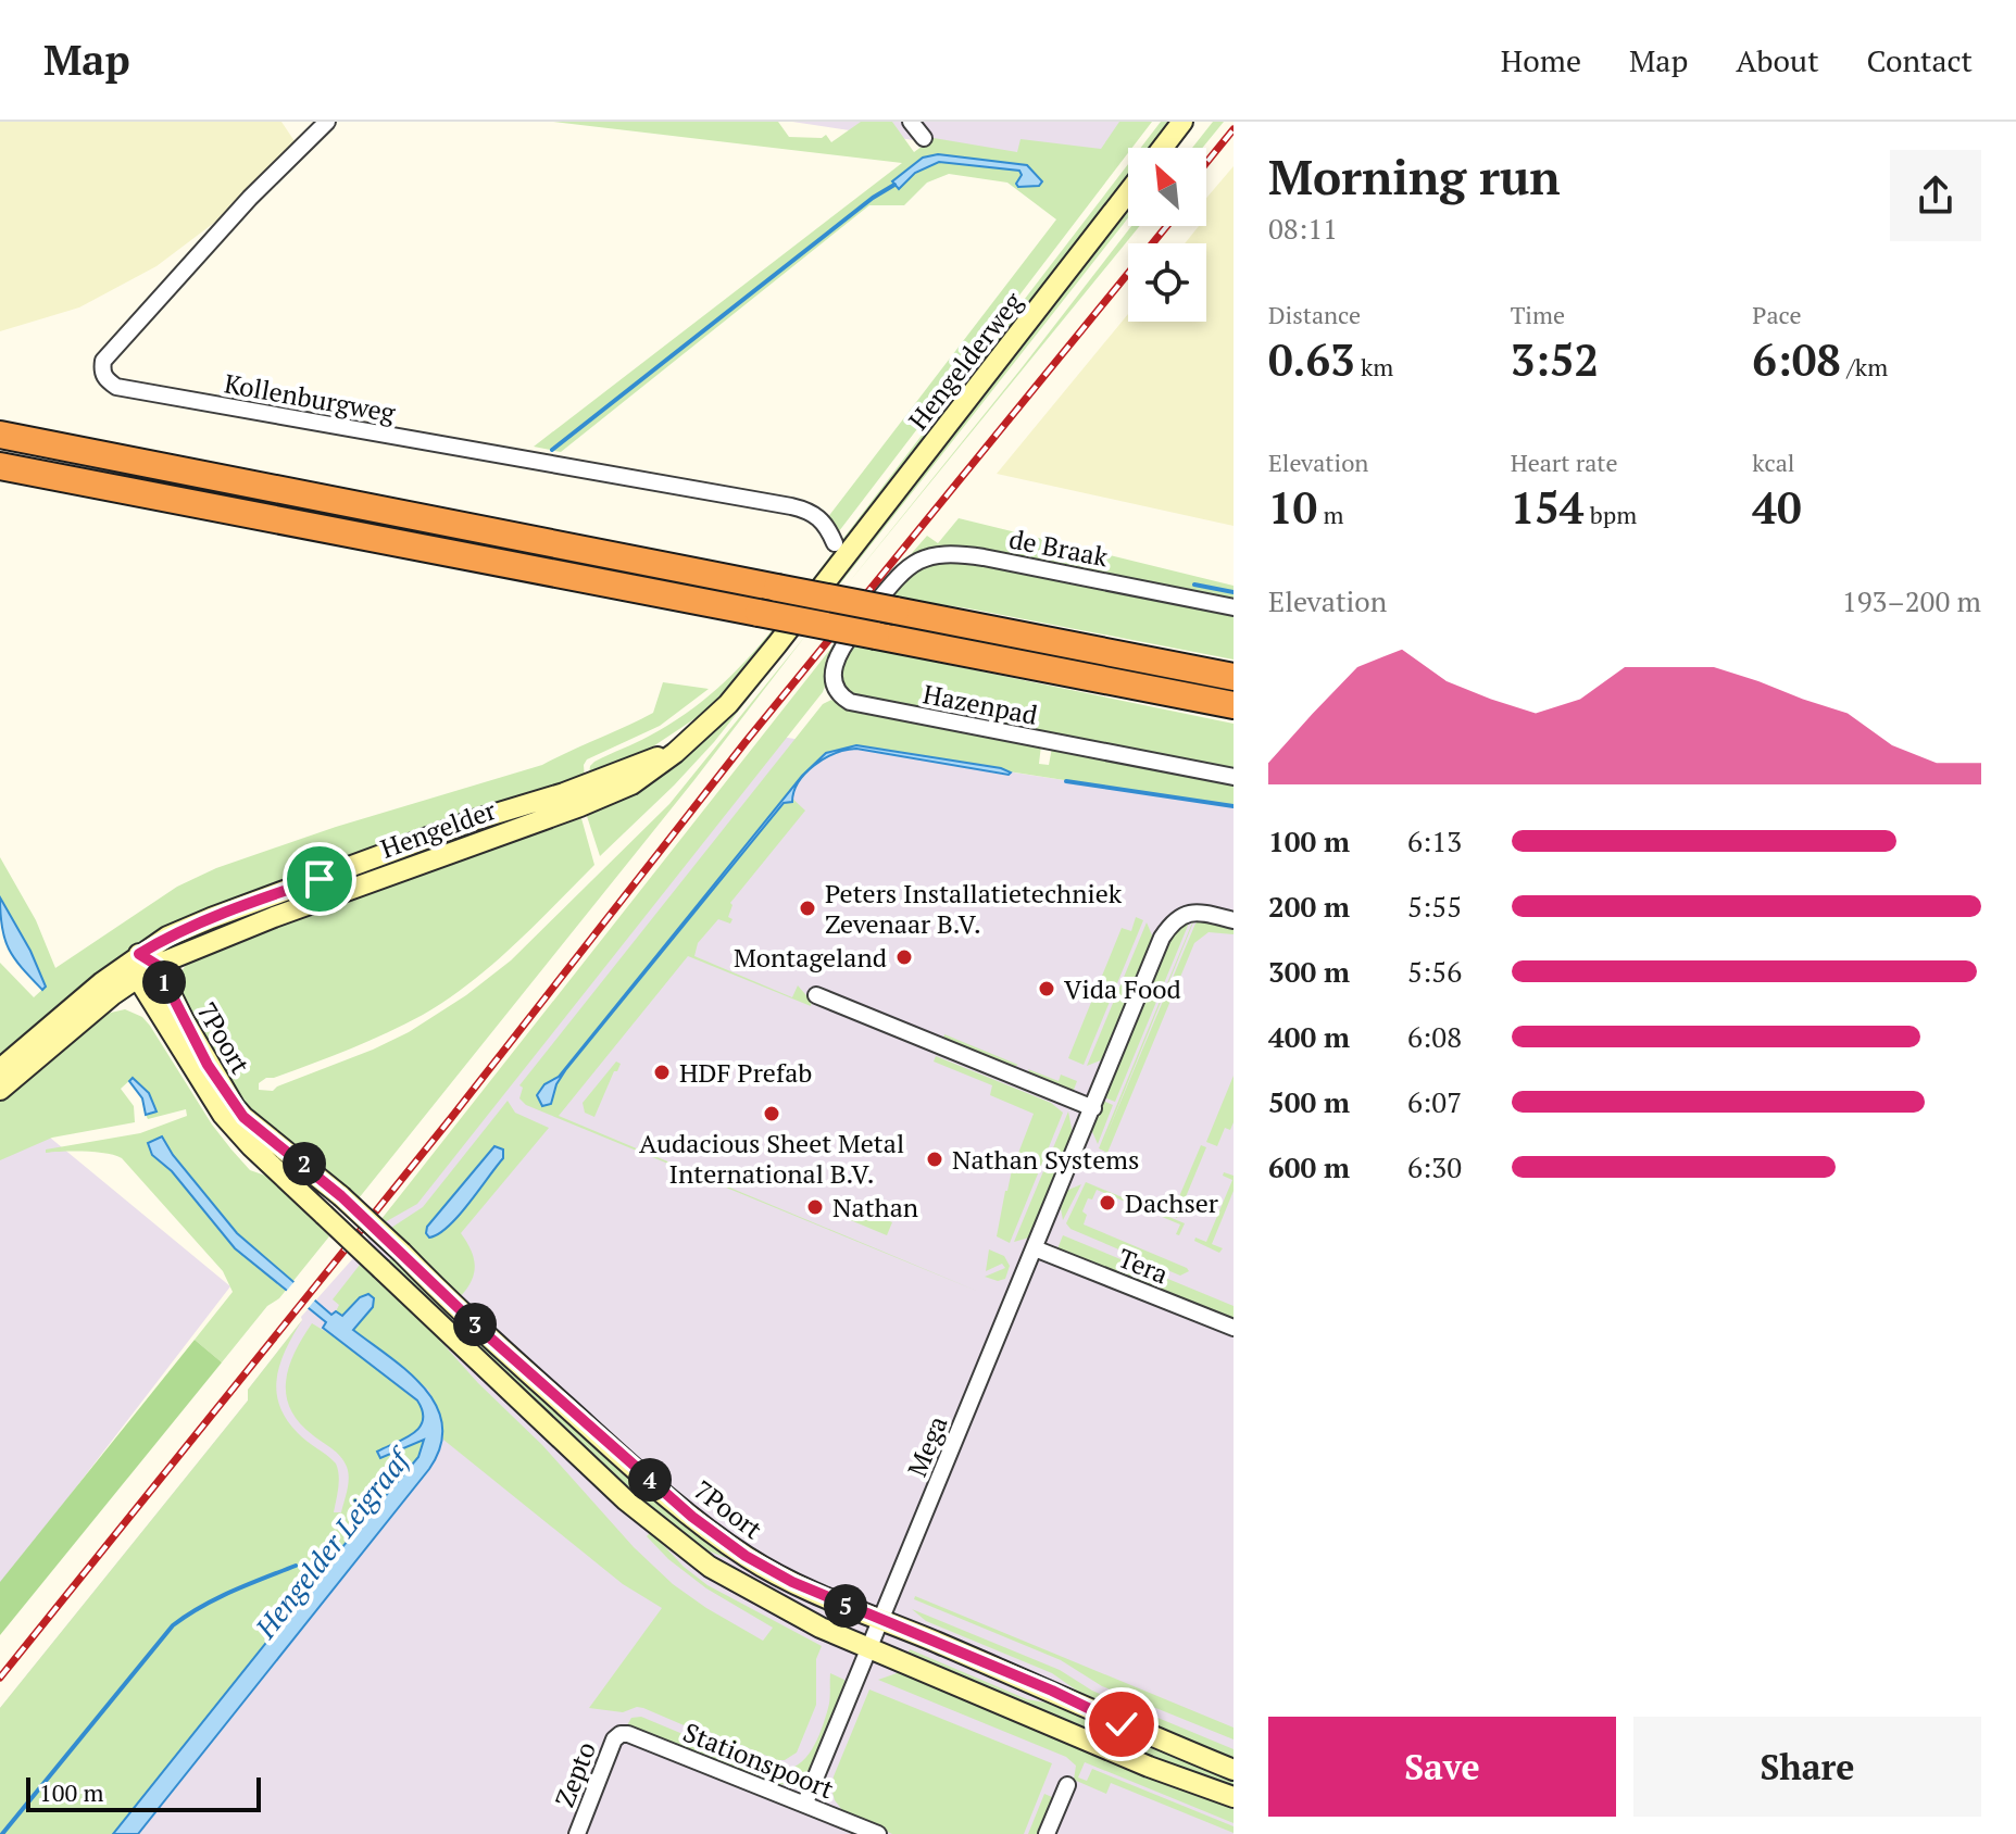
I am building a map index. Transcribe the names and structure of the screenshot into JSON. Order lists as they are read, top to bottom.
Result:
{
  "streets": {
    "street": [
      "Hengelderweg",
      "Kollenburgweg",
      "de Braak",
      "Hazenpad",
      "Hengelder",
      "7Poort",
      "Tera",
      "Mega",
      "Stationspoort",
      "Zepto"
    ]
  },
  "crossings": [
    ["Hengelderweg", "Hengelder"],
    ["de Braak", "Hazenpad"],
    ["Hengelder", "7Poort"],
    ["7Poort", "Mega"],
    ["Tera", "Mega"],
    ["Mega", "Stationspoort"],
    ["Stationspoort", "Zepto"]
  ],
  "water": ["Hengelder Leigraaf"],
  "places": [
    "Peters Installatietechniek Zevenaar B.V.",
    "Montageland",
    "Vida Food",
    "HDF Prefab",
    "Audacious Sheet Metal International B.V.",
    "Nathan Systems",
    "Dachser",
    "Nathan"
  ],
  "scale_bar": "100 m",
  "north": "top left",
  "page": {
    "header": "Map",
    "nav": [
      "Home",
      "Map",
      "About",
      "Contact"
    ],
    "heading": ["Morning run", "08:11"],
    "stats": [
      ["Distance", "0.63 km"],
      ["Time", "3:52"],
      ["Pace", "6:08 /km"],
      ["Elevation", "10 m"],
      ["Heart rate", "154 bpm"],
      ["kcal", "40"]
    ],
    "chart": ["Elevation", "193–200 m"],
    "list": [
      {
        "name": "100 m",
        "note": "6:13"
      },
      {
        "name": "200 m",
        "note": "5:55"
      },
      {
        "name": "300 m",
        "note": "5:56"
      },
      {
        "name": "400 m",
        "note": "6:08"
      },
      {
        "name": "500 m",
        "note": "6:07"
      },
      {
        "name": "600 m",
        "note": "6:30"
      }
    ],
    "pins": [
      "1",
      "2",
      "3",
      "4",
      "5"
    ],
    "buttons": ["Save", "Share"],
    "scale": "100 m"
  }
}
